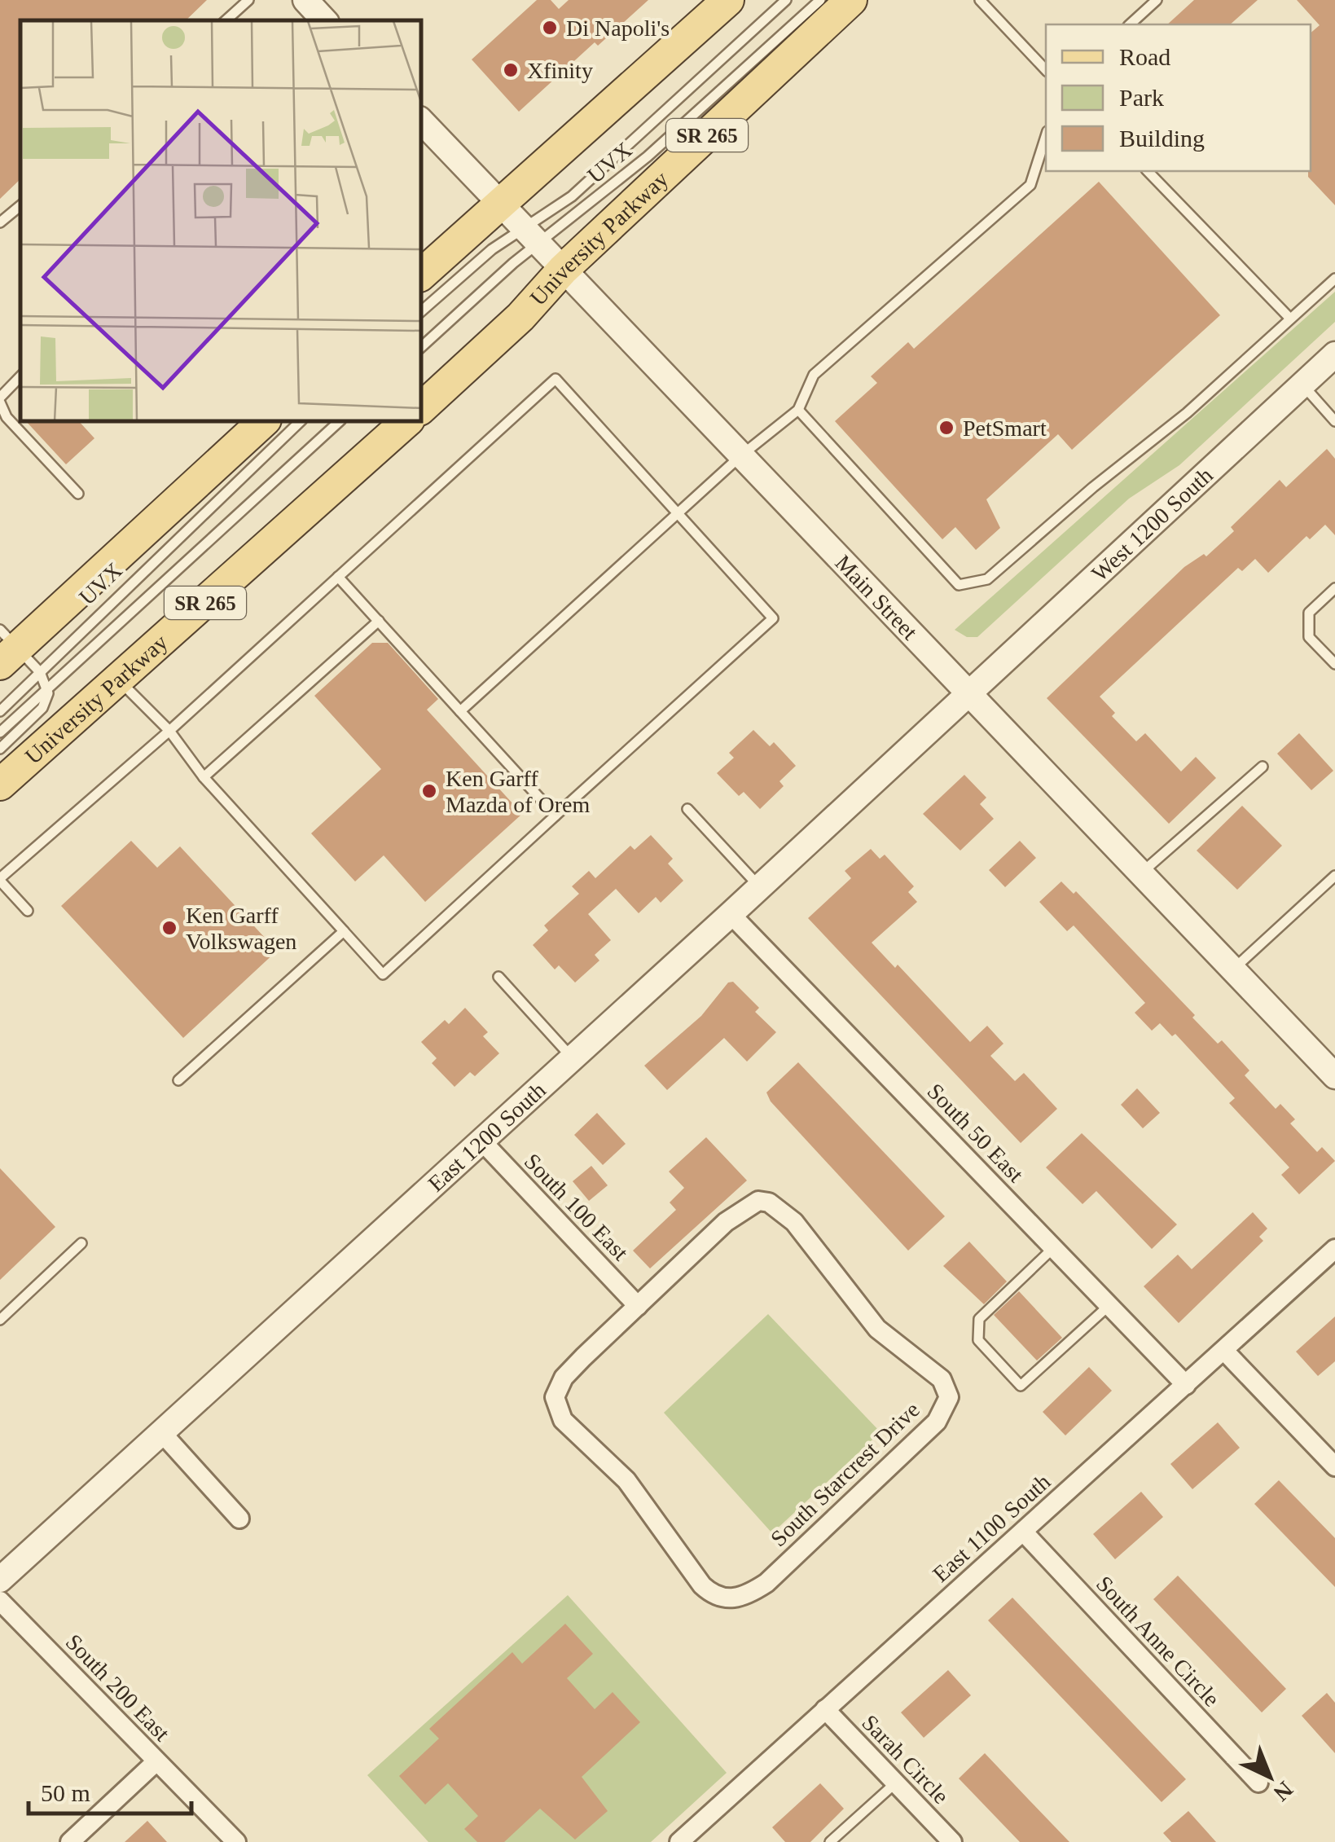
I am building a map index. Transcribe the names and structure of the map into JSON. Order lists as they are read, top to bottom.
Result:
{
  "streets": {
    "main road": ["SR 265", "University Parkway"],
    "street": [
      "West 1200 South",
      "Main Street",
      "South 50 East",
      "East 1200 South",
      "South 100 East",
      "South Starcrest Drive",
      "East 1100 South",
      "South Anne Circle",
      "South 200 East",
      "Sarah Circle"
    ],
    "lane": ["UVX"]
  },
  "crossings": [
    ["UVX", "Main Street"],
    ["University Parkway", "Main Street"],
    ["West 1200 South", "Main Street"],
    ["West 1200 South", "East 1200 South"],
    ["Main Street", "East 1200 South"],
    ["South 50 East", "East 1200 South"],
    ["South 50 East", "East 1100 South"],
    ["East 1200 South", "South 100 East"],
    ["South 100 East", "South Starcrest Drive"],
    ["East 1100 South", "South Anne Circle"],
    ["East 1100 South", "Sarah Circle"]
  ],
  "places": [
    "Di Napoli's",
    "Xfinity",
    "PetSmart",
    "Ken Garff Mazda of Orem",
    "Ken Garff Volkswagen"
  ],
  "legend": ["Road", "Park", "Building"],
  "scale_bar": "50 m",
  "north": "bottom right"
}
